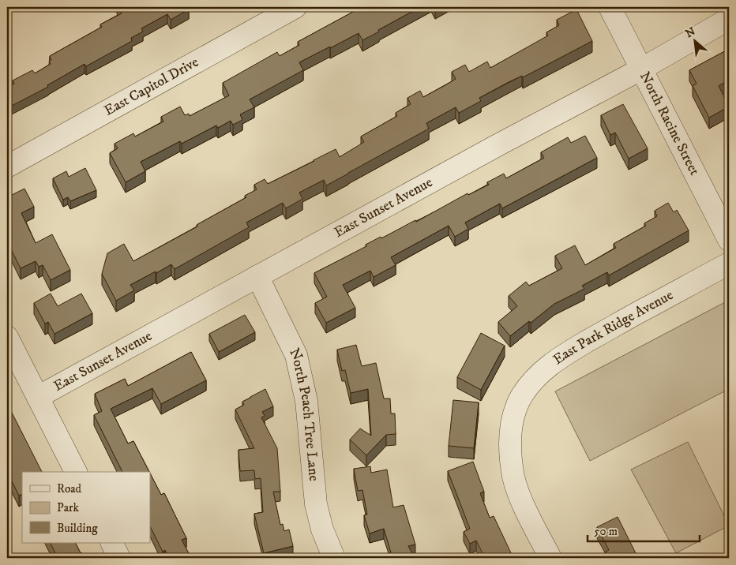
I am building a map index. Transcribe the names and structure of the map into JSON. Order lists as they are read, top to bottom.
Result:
{
  "streets": {
    "street": [
      "East Capitol Drive",
      "North Racine Street",
      "East Sunset Avenue",
      "East Park Ridge Avenue",
      "North Peach Tree Lane"
    ]
  },
  "crossings": [
    ["North Racine Street", "East Sunset Avenue"],
    ["East Sunset Avenue", "North Peach Tree Lane"]
  ],
  "legend": ["Road", "Park", "Building"],
  "scale_bar": "50 m",
  "north": "top left"
}
